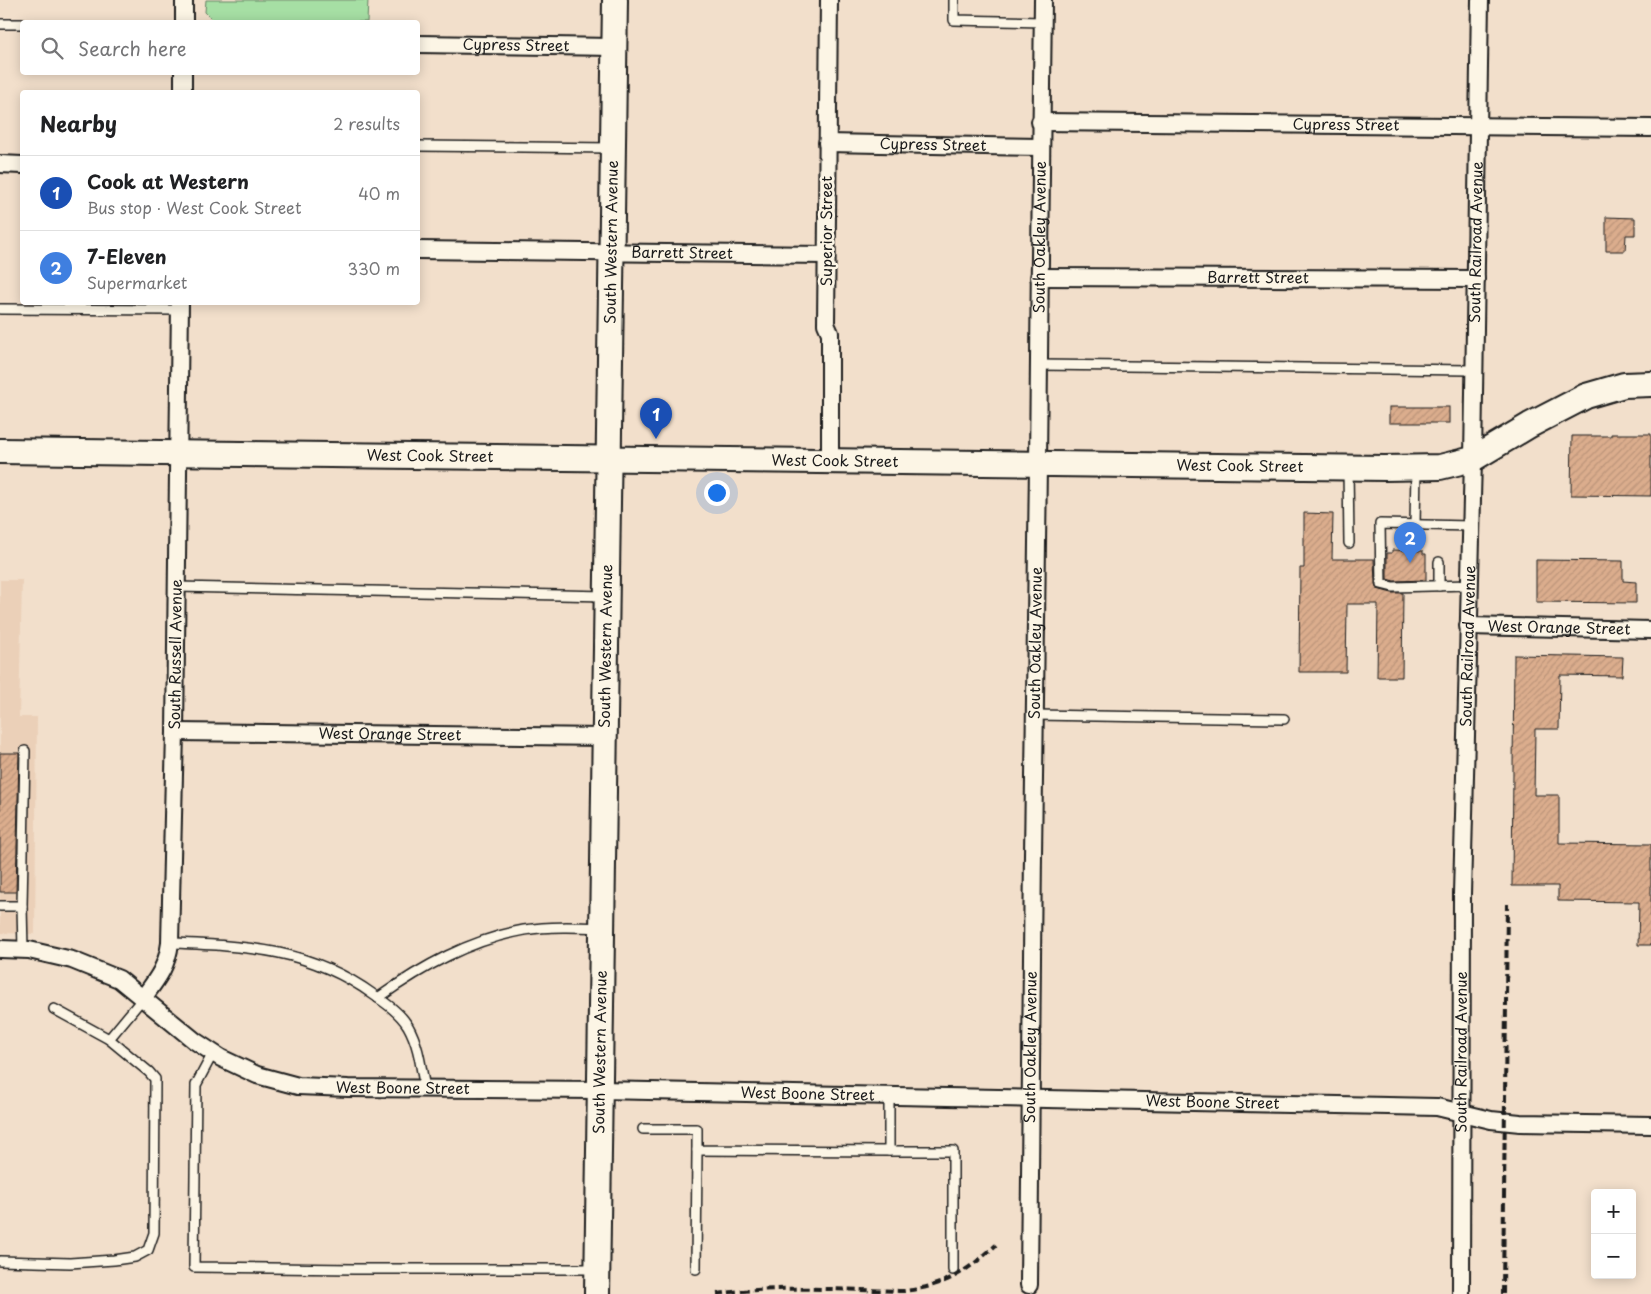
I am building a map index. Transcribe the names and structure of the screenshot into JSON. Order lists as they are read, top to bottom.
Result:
{
  "streets": {
    "street": [
      "Cypress Street",
      "Superior Street",
      "South Oakley Avenue",
      "South Western Avenue",
      "South Railroad Avenue",
      "Barrett Street",
      "West Cook Street",
      "West Orange Street",
      "South Russell Avenue",
      "West Boone Street"
    ]
  },
  "crossings": [
    ["Cypress Street", "Superior Street"],
    ["Cypress Street", "South Oakley Avenue"],
    ["Cypress Street", "South Western Avenue"],
    ["Cypress Street", "South Railroad Avenue"],
    ["Superior Street", "Barrett Street"],
    ["Superior Street", "West Cook Street"],
    ["South Oakley Avenue", "Barrett Street"],
    ["South Oakley Avenue", "West Cook Street"],
    ["South Oakley Avenue", "West Boone Street"],
    ["South Western Avenue", "Barrett Street"],
    ["South Western Avenue", "West Cook Street"],
    ["South Western Avenue", "West Orange Street"],
    ["South Western Avenue", "West Boone Street"],
    ["South Railroad Avenue", "Barrett Street"],
    ["South Railroad Avenue", "West Cook Street"],
    ["South Railroad Avenue", "West Orange Street"],
    ["South Railroad Avenue", "West Boone Street"],
    ["West Cook Street", "South Russell Avenue"],
    ["West Orange Street", "South Russell Avenue"],
    ["South Russell Avenue", "West Boone Street"]
  ],
  "page": {
    "search": "Search here",
    "heading": ["Nearby", "2 results"],
    "list": [
      {
        "mark": "1",
        "name": "Cook at Western",
        "note": "Bus stop · West Cook Street",
        "value": "40 m"
      },
      {
        "mark": "2",
        "name": "7-Eleven",
        "note": "Supermarket",
        "value": "330 m"
      }
    ],
    "pins": ["1", "2"],
    "map_buttons": ["+", "−"]
  }
}
